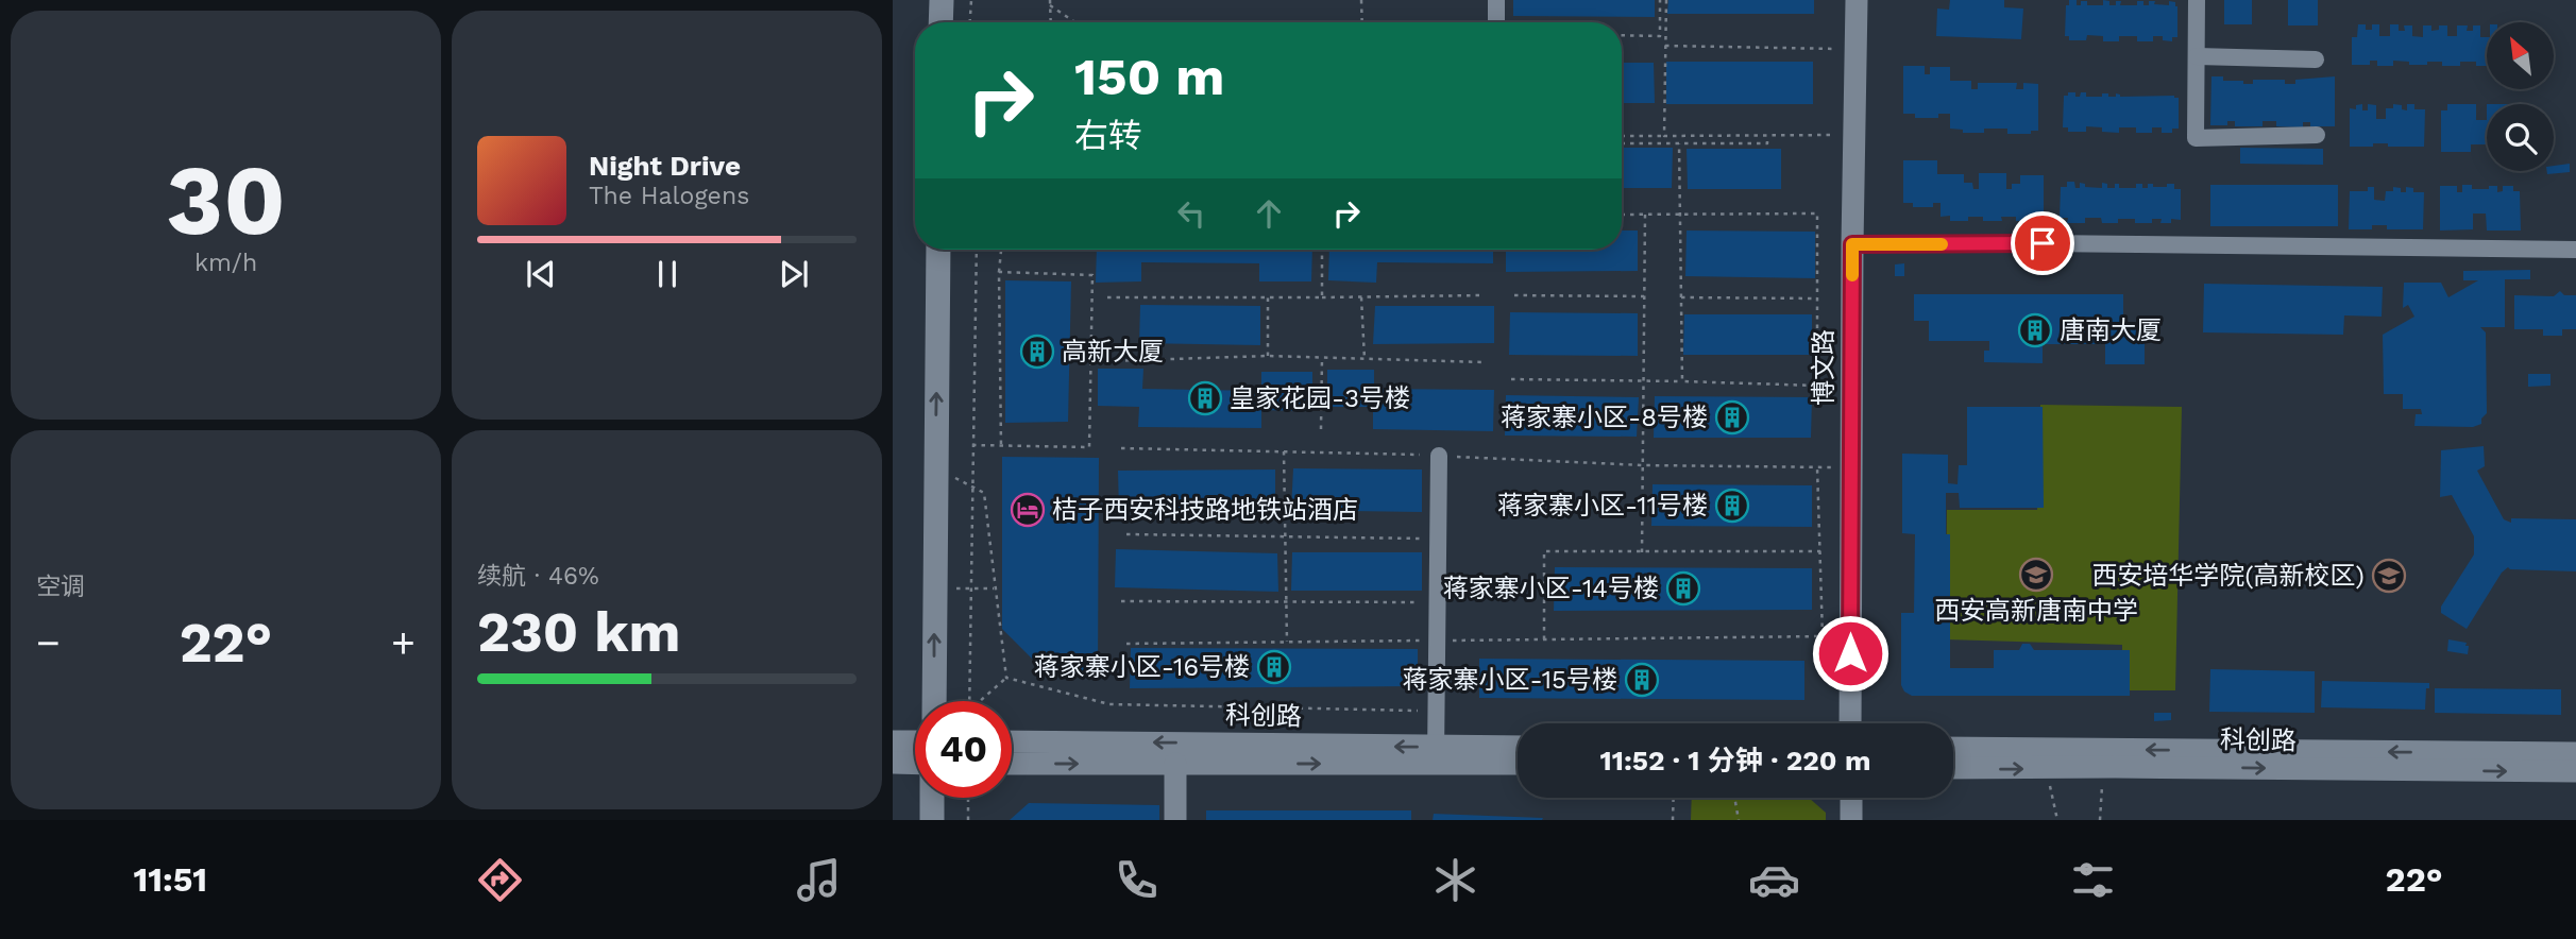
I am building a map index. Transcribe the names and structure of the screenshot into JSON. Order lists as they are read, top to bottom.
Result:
{
  "streets": {
    "street": ["博文路", "科创路"]
  },
  "places": {
    "building": [
      "唐南大厦",
      "高新大厦",
      "皇家花园-3号楼",
      "蒋家寨小区-8号楼",
      "蒋家寨小区-11号楼",
      "蒋家寨小区-14号楼",
      "蒋家寨小区-16号楼",
      "蒋家寨小区-15号楼"
    ],
    "hotel": ["桔子西安科技路地铁站酒店"],
    "school or university": ["西安高新唐南中学", "西安培华学院(高新校区)"]
  },
  "north": "top left",
  "page": {
    "tile": [
      ["30", "km/h"],
      "空调",
      ["续航 · 46%", "230 km"]
    ],
    "turn": ["150 m", "右转"],
    "song": ["Night Drive", "The Halogens"],
    "heat": ["−", "22°", "+"],
    "limit": "40",
    "trip": "11:52 · 1 分钟 · 220 m",
    "tabs": ["11:51", "22°"]
  }
}
